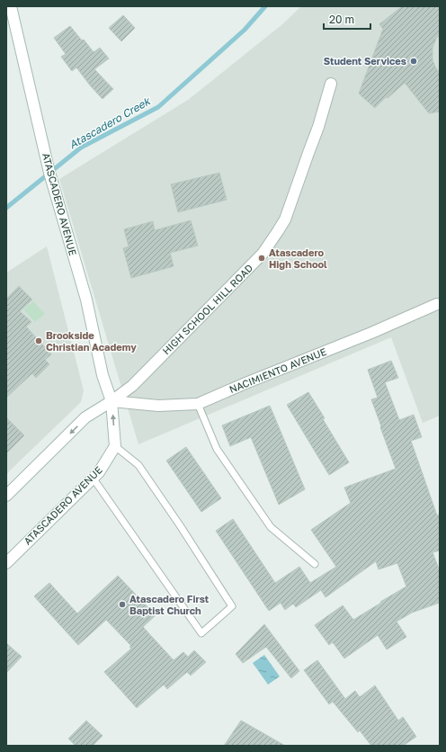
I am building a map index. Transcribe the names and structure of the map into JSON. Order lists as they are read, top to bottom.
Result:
{
  "streets": {
    "street": ["ATASCADERO AVENUE", "HIGH SCHOOL HILL ROAD", "NACIMIENTO AVENUE"]
  },
  "crossings": [
    ["ATASCADERO AVENUE", "HIGH SCHOOL HILL ROAD"],
    ["ATASCADERO AVENUE", "NACIMIENTO AVENUE"],
    ["HIGH SCHOOL HILL ROAD", "NACIMIENTO AVENUE"]
  ],
  "water": ["Atascadero Creek"],
  "places": [
    "Student Services",
    "Atascadero High School",
    "Brookside Christian Academy",
    "Atascadero First Baptist Church"
  ],
  "scale_bar": "20 m"
}
